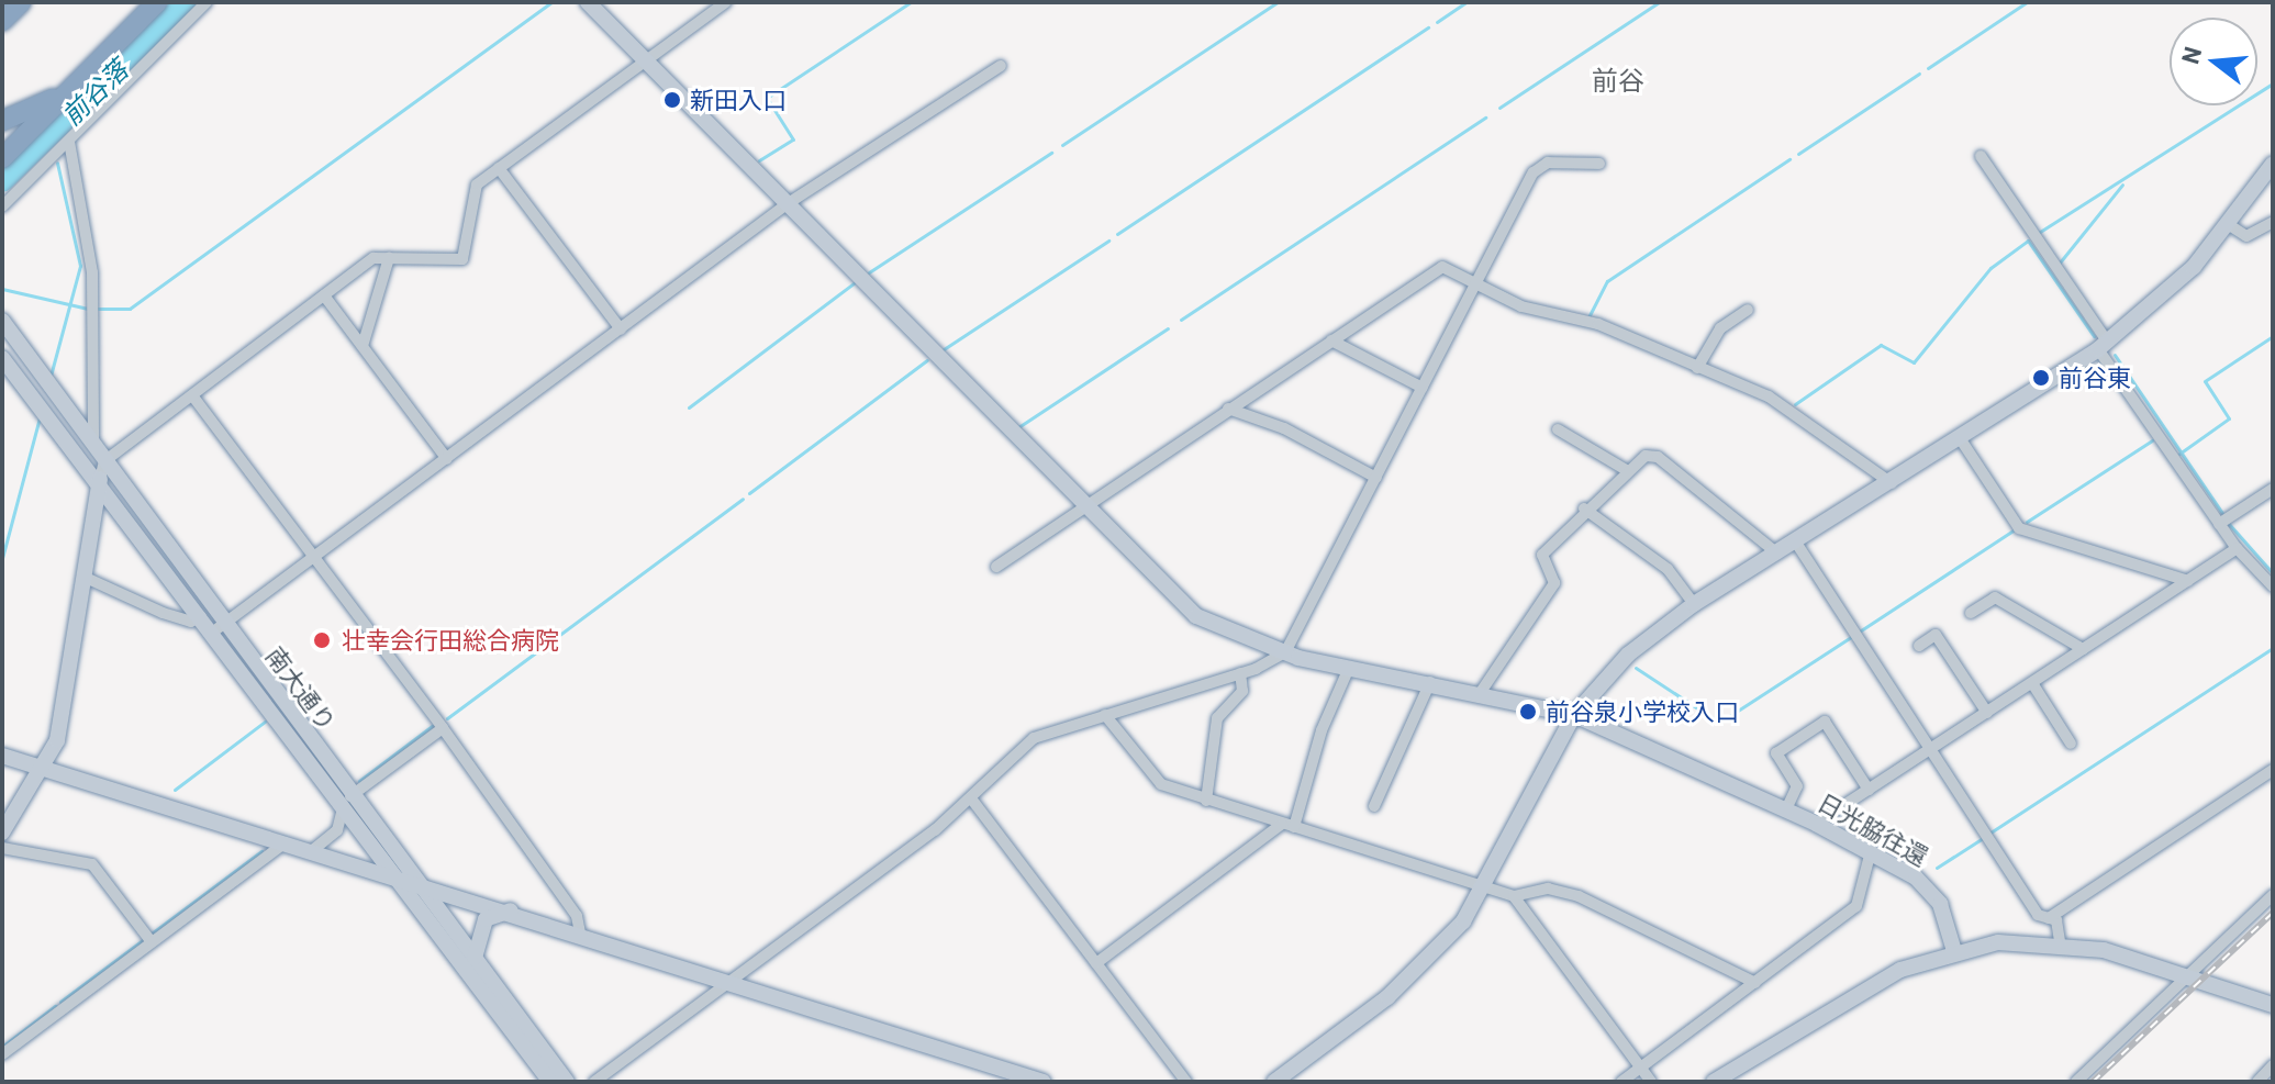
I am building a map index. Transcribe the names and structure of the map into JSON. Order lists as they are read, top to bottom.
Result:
{
  "streets": {
    "street": ["南大通り", "日光脇往還"]
  },
  "districts": ["前谷"],
  "water": ["前谷落"],
  "places": [
    "新田入口",
    "前谷東",
    "壮幸会行田総合病院",
    "前谷泉小学校入口"
  ],
  "north": "left"
}
